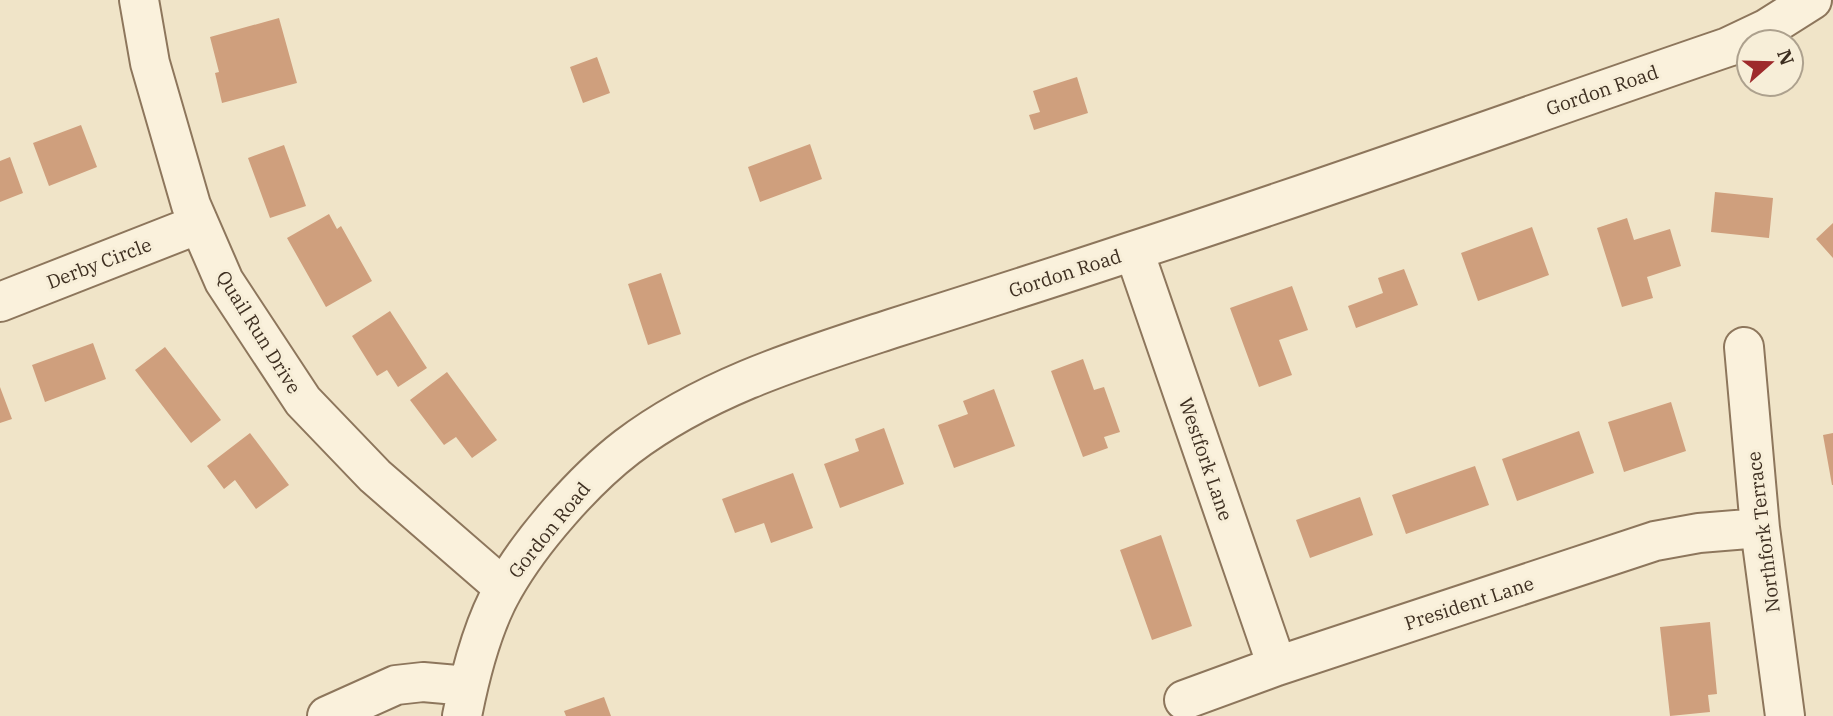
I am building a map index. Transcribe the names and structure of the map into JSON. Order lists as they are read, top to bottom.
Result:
{
  "streets": {
    "street": [
      "Gordon Road",
      "Derby Circle",
      "Quail Run Drive",
      "Westfork Lane",
      "Northfork Terrace",
      "President Lane"
    ]
  },
  "crossings": [
    ["Gordon Road", "Quail Run Drive"],
    ["Gordon Road", "Westfork Lane"],
    ["Derby Circle", "Quail Run Drive"],
    ["Westfork Lane", "President Lane"],
    ["Northfork Terrace", "President Lane"]
  ],
  "north": "right"
}
